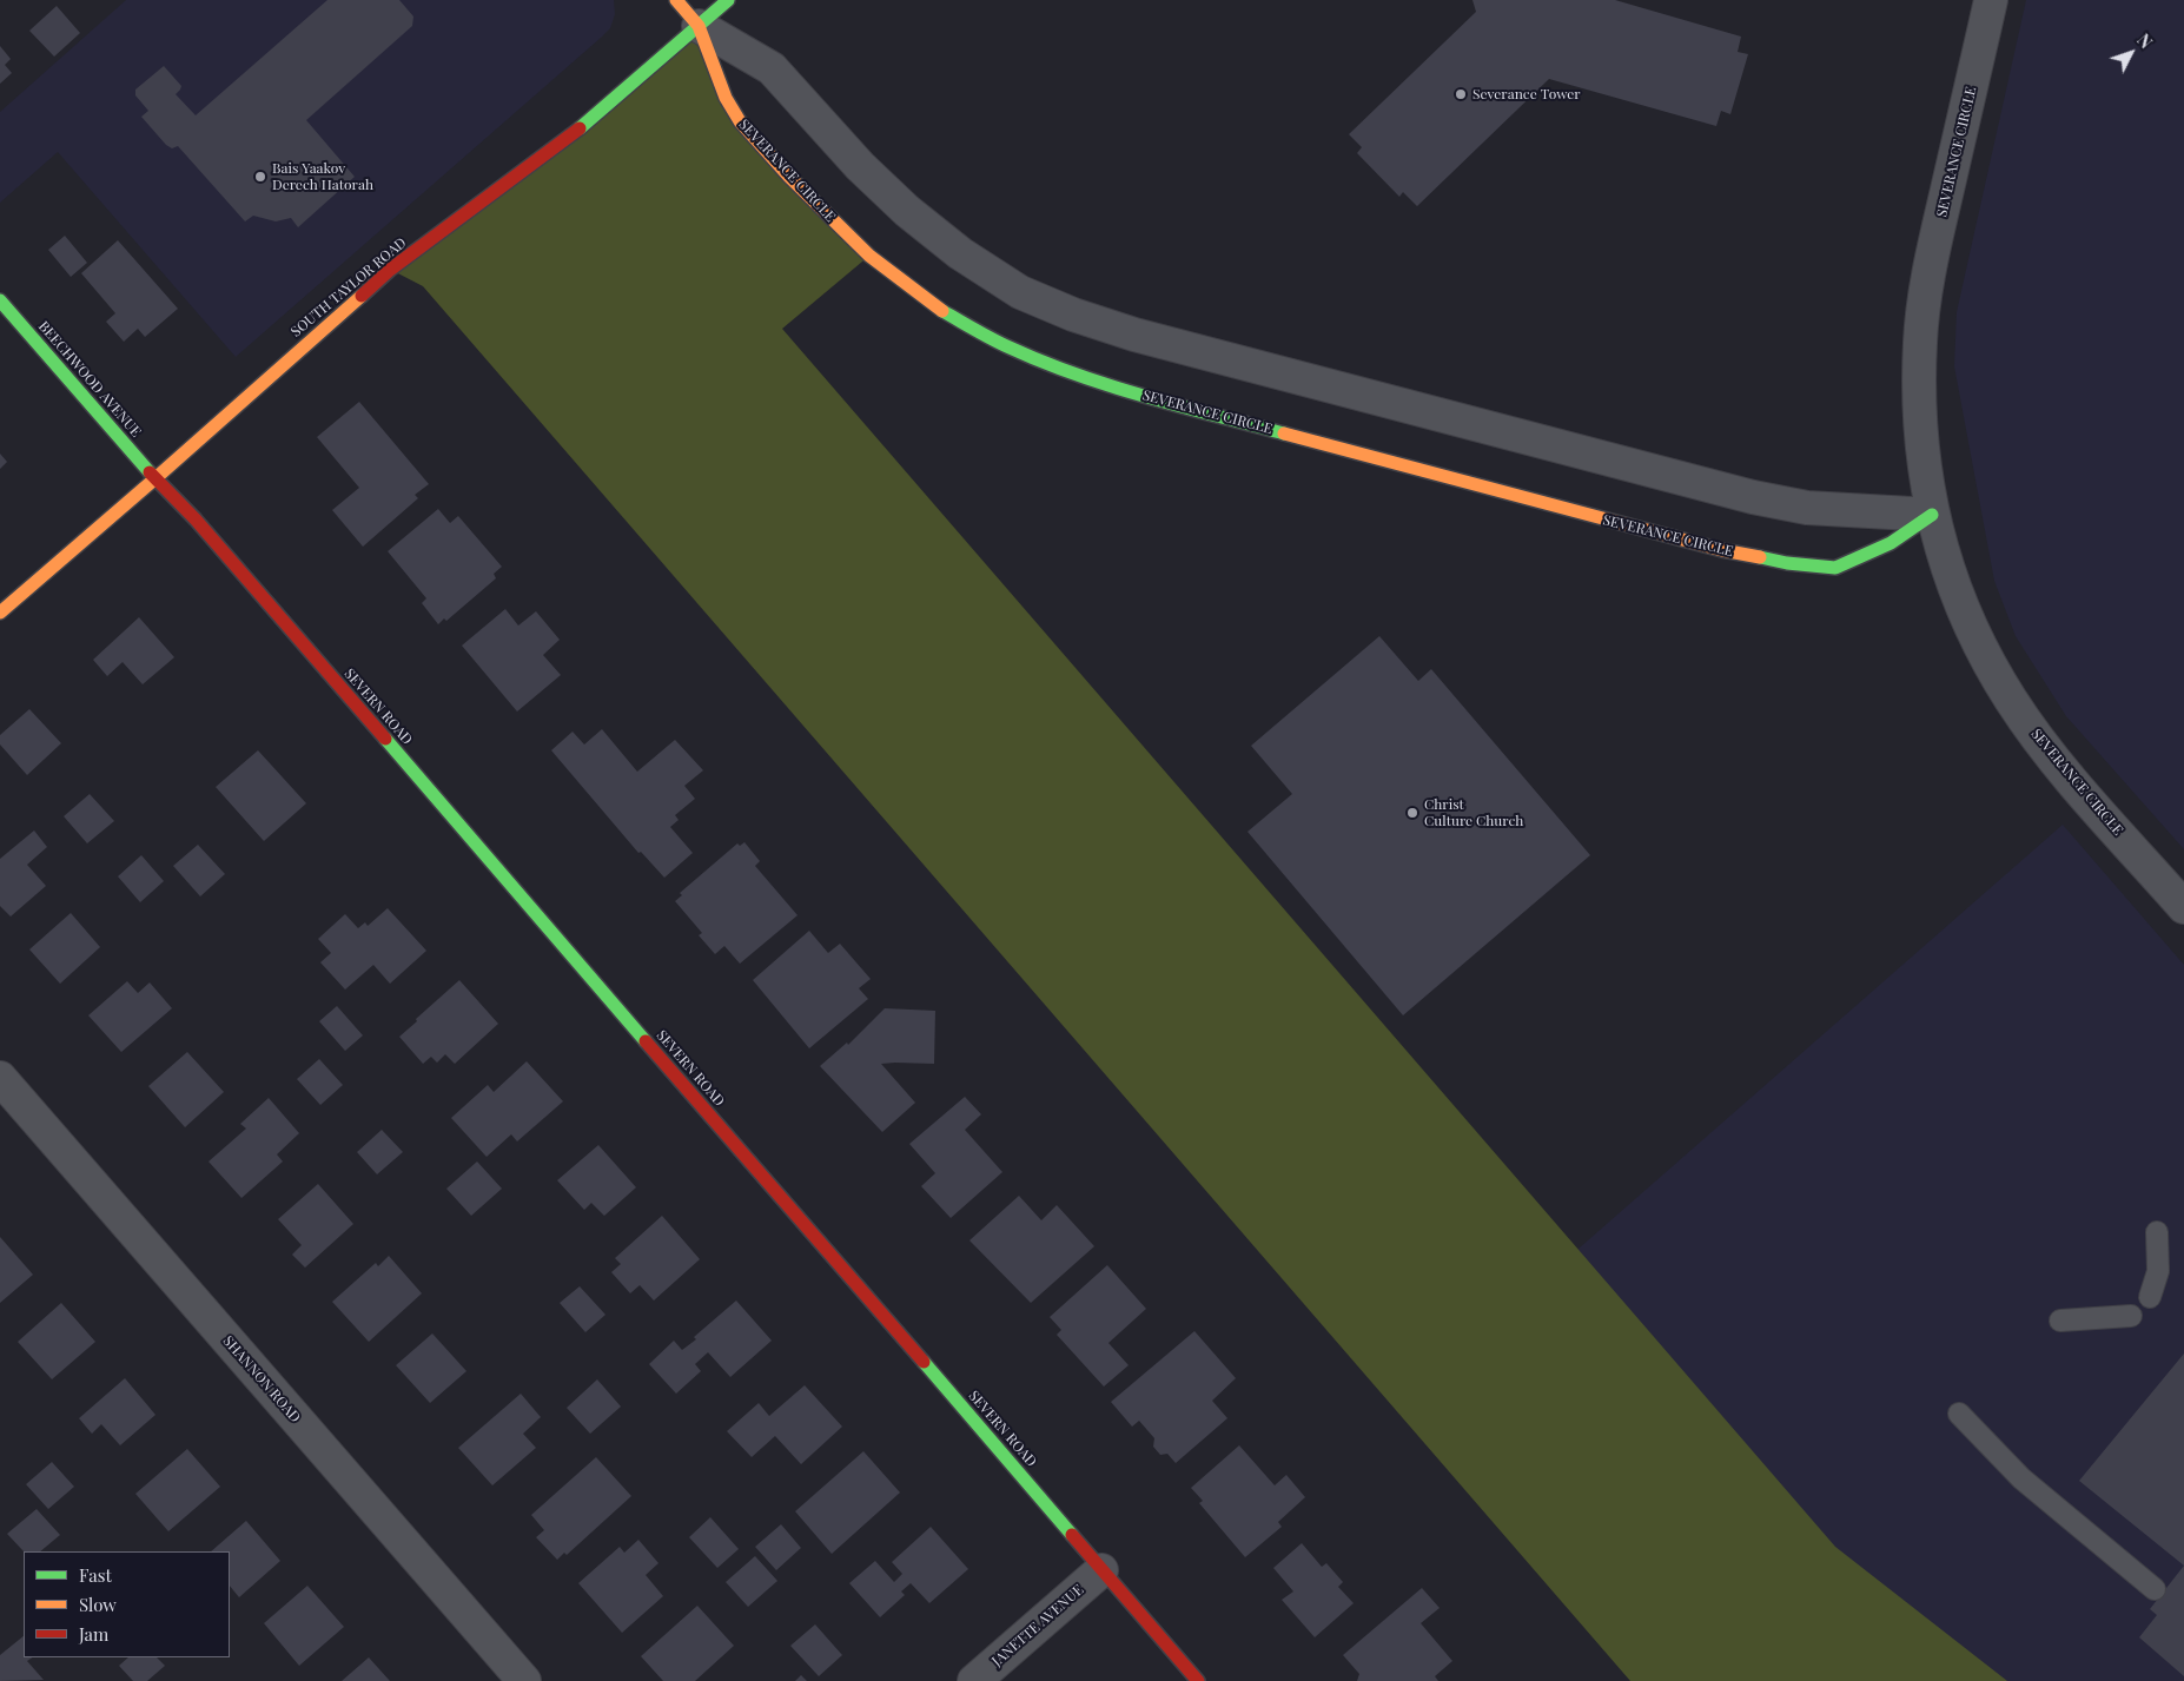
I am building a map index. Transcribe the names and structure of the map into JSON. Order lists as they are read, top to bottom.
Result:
{
  "streets": {
    "street": [
      "SEVERANCE CIRCLE",
      "SOUTH TAYLOR ROAD",
      "BEECHWOOD AVENUE",
      "SEVERN ROAD",
      "SHANNON ROAD",
      "JANETTE AVENUE"
    ]
  },
  "crossings": [
    ["SEVERANCE CIRCLE", "SOUTH TAYLOR ROAD"],
    ["SOUTH TAYLOR ROAD", "BEECHWOOD AVENUE"],
    ["SOUTH TAYLOR ROAD", "SEVERN ROAD"],
    ["BEECHWOOD AVENUE", "SEVERN ROAD"],
    ["SEVERN ROAD", "JANETTE AVENUE"]
  ],
  "places": ["Severance Tower", "Bais Yaakov Derech Hatorah", "Christ Culture Church"],
  "legend": ["Fast", "Slow", "Jam"],
  "north": "top right"
}
